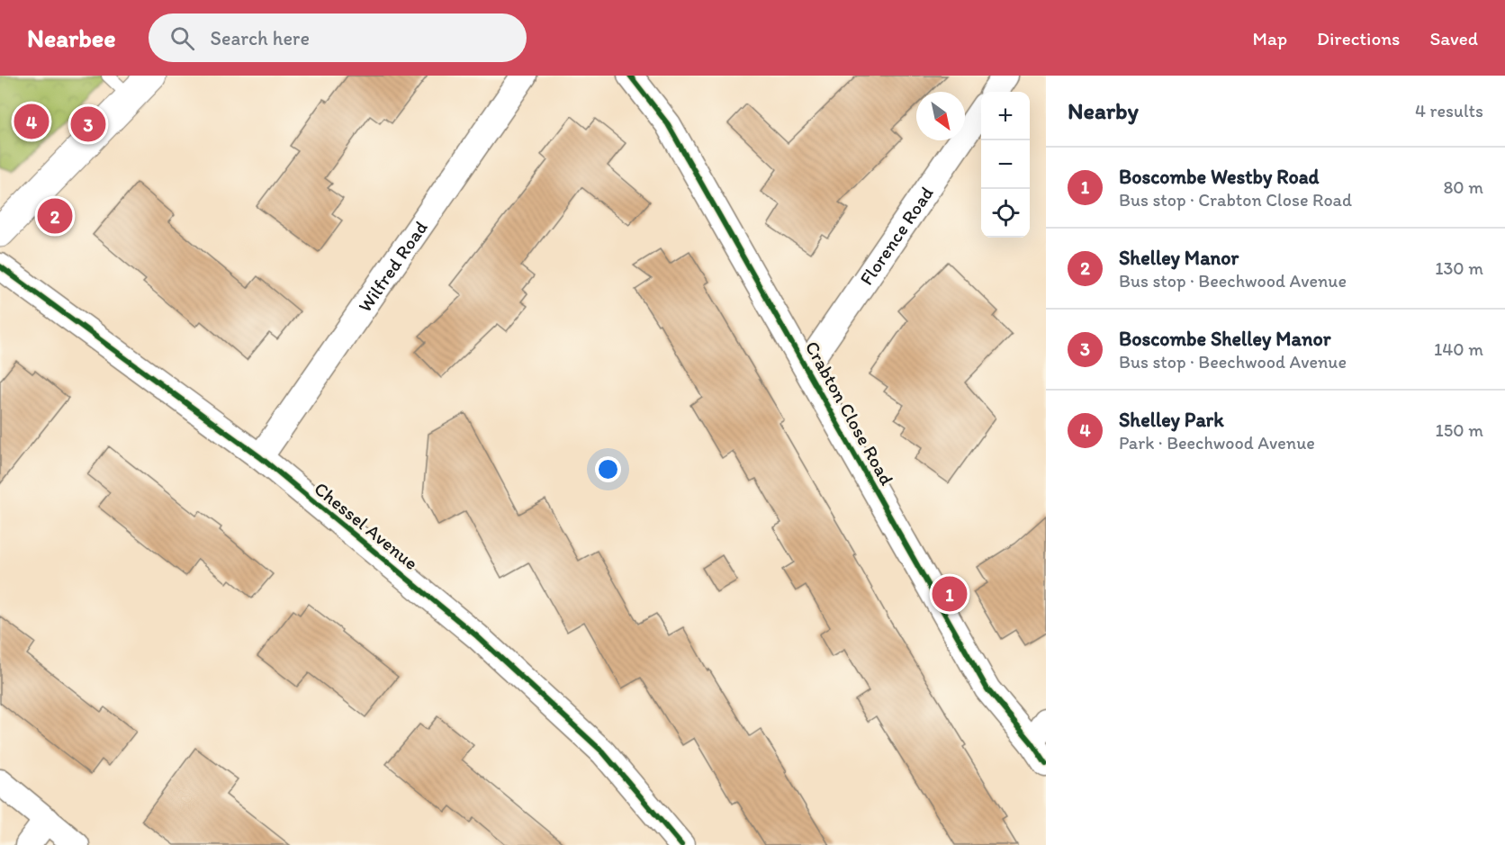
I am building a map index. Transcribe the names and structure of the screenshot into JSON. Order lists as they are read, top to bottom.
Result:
{
  "streets": {
    "street": [
      "Florence Road",
      "Wilfred Road",
      "Crabton Close Road",
      "Chessel Avenue"
    ]
  },
  "crossings": [
    ["Florence Road", "Crabton Close Road"],
    ["Wilfred Road", "Chessel Avenue"]
  ],
  "north": "bottom right",
  "page": {
    "header": "Nearbee",
    "search": "Search here",
    "nav": ["Map", "Directions", "Saved"],
    "heading": ["Nearby", "4 results"],
    "map_buttons": ["+", "−"],
    "pins": [
      "4",
      "3",
      "2",
      "1"
    ],
    "list": [
      {
        "mark": "1",
        "name": "Boscombe Westby Road",
        "note": "Bus stop · Crabton Close Road",
        "value": "80 m"
      },
      {
        "mark": "2",
        "name": "Shelley Manor",
        "note": "Bus stop · Beechwood Avenue",
        "value": "130 m"
      },
      {
        "mark": "3",
        "name": "Boscombe Shelley Manor",
        "note": "Bus stop · Beechwood Avenue",
        "value": "140 m"
      },
      {
        "mark": "4",
        "name": "Shelley Park",
        "note": "Park · Beechwood Avenue",
        "value": "150 m"
      }
    ]
  }
}
